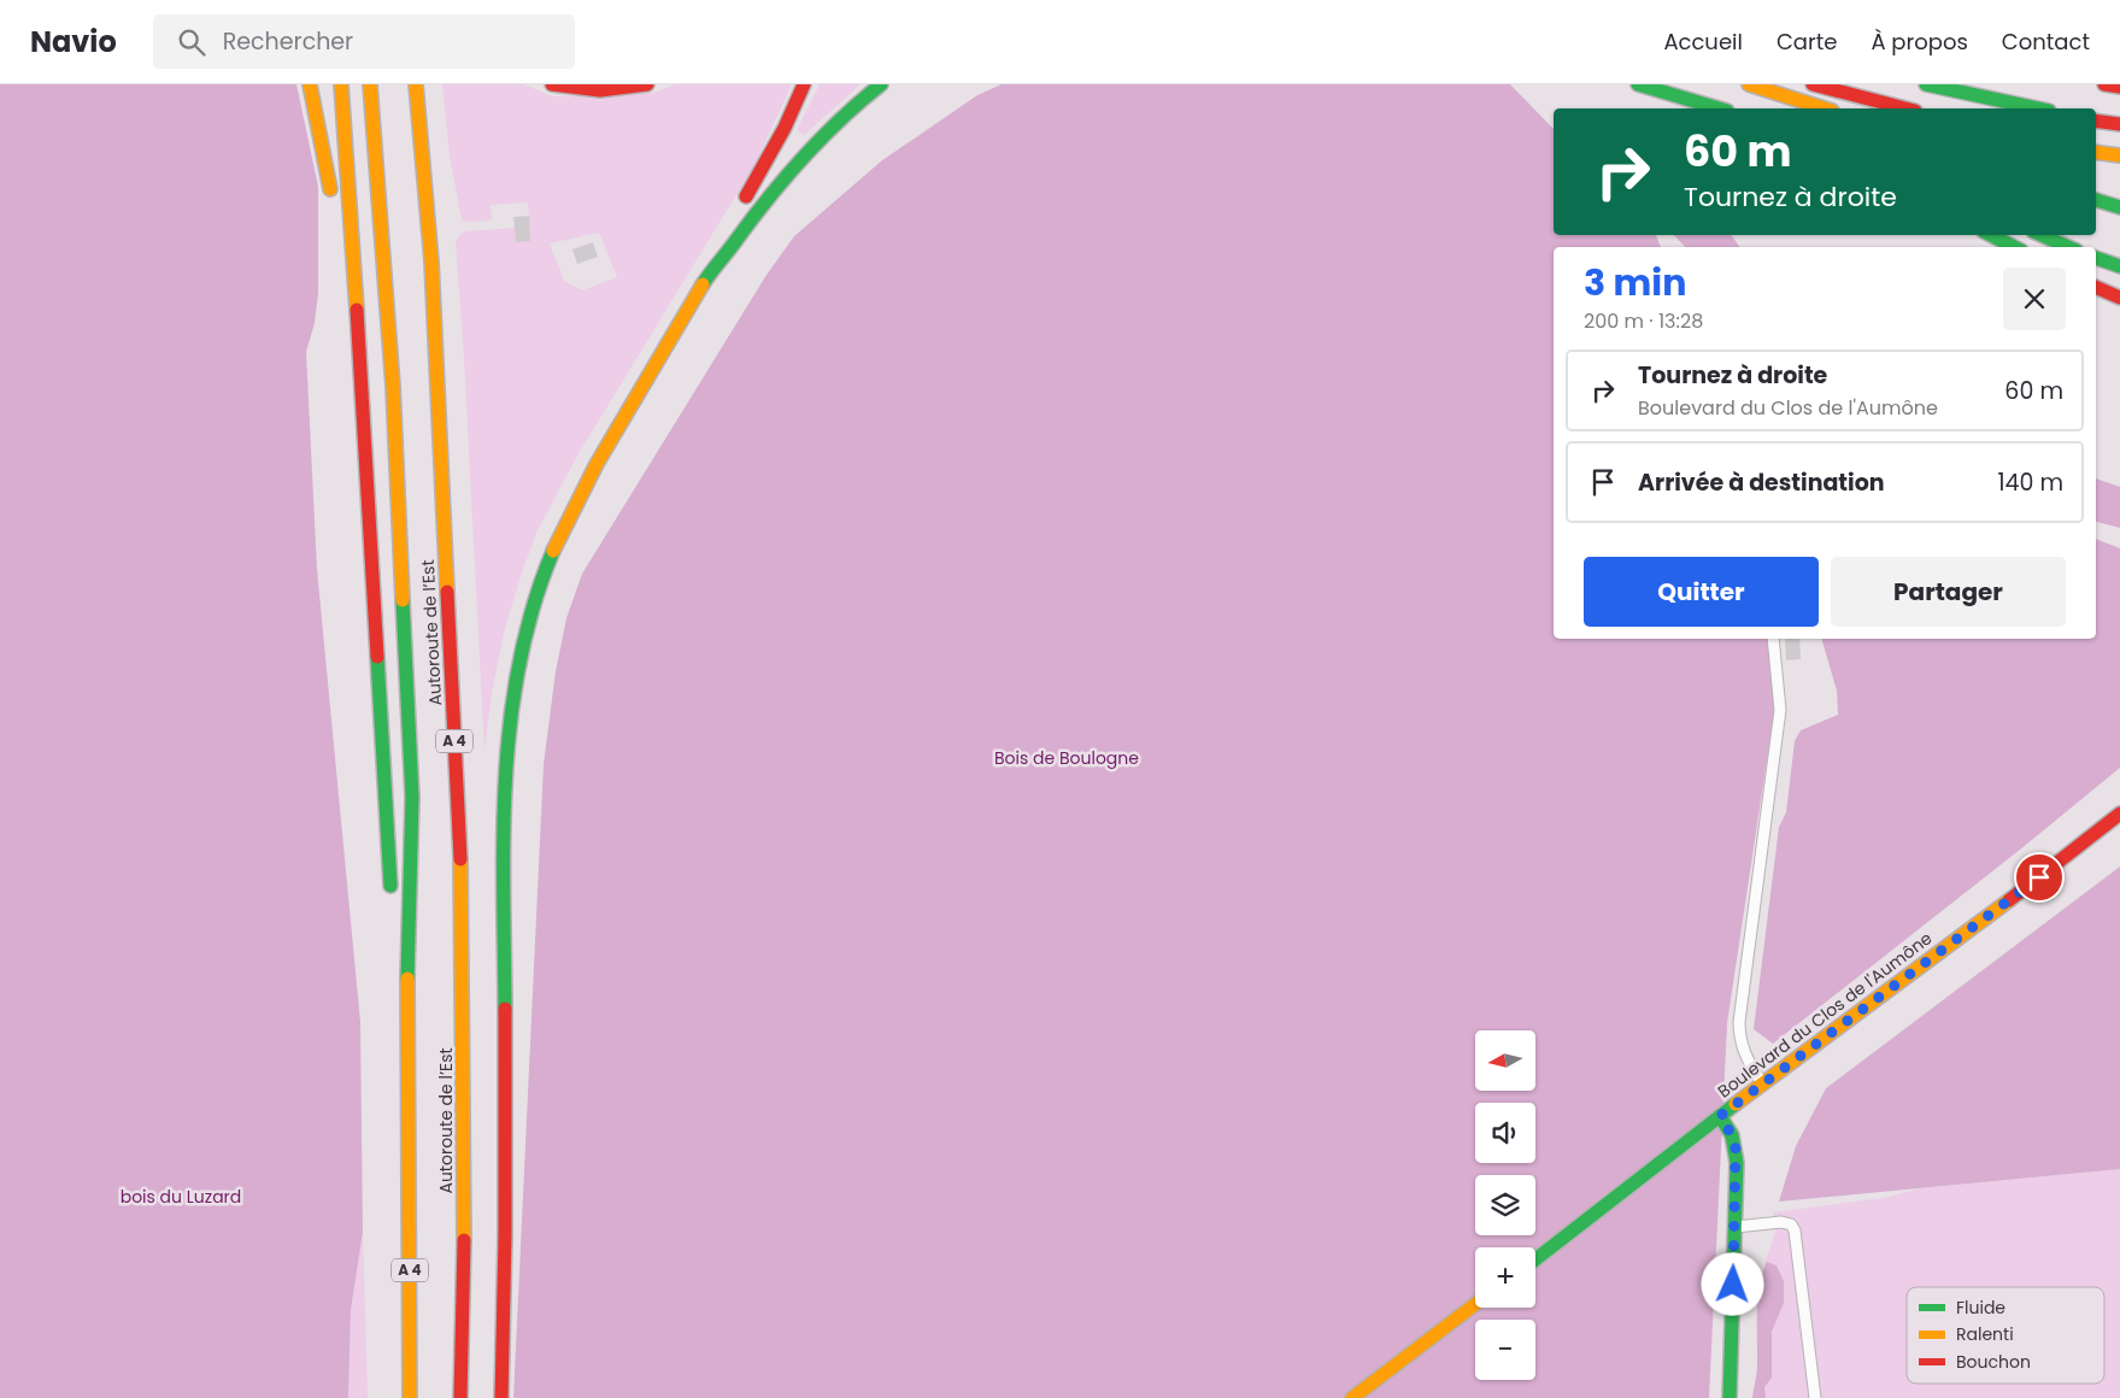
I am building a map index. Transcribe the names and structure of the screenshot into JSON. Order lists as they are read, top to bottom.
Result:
{
  "streets": {
    "main road": ["Autoroute de l’Est", "A 4", "Boulevard du Clos de l'Aumône"]
  },
  "parks": ["Bois de Boulogne", "bois du Luzard"],
  "legend": ["Fluide", "Ralenti", "Bouchon"],
  "north": "left",
  "page": {
    "header": "Navio",
    "search": "Rechercher",
    "nav": [
      "Accueil",
      "Carte",
      "À propos",
      "Contact"
    ],
    "turn": ["60 m", "Tournez à droite"],
    "heading": ["3 min", "200 m · 13:28"],
    "list": [
      {
        "name": "Tournez à droite",
        "note": "Boulevard du Clos de l'Aumône",
        "value": "60 m"
      },
      {
        "name": "Arrivée à destination",
        "value": "140 m"
      }
    ],
    "buttons": ["Quitter", "Partager"],
    "map_buttons": ["+", "−"]
  }
}
